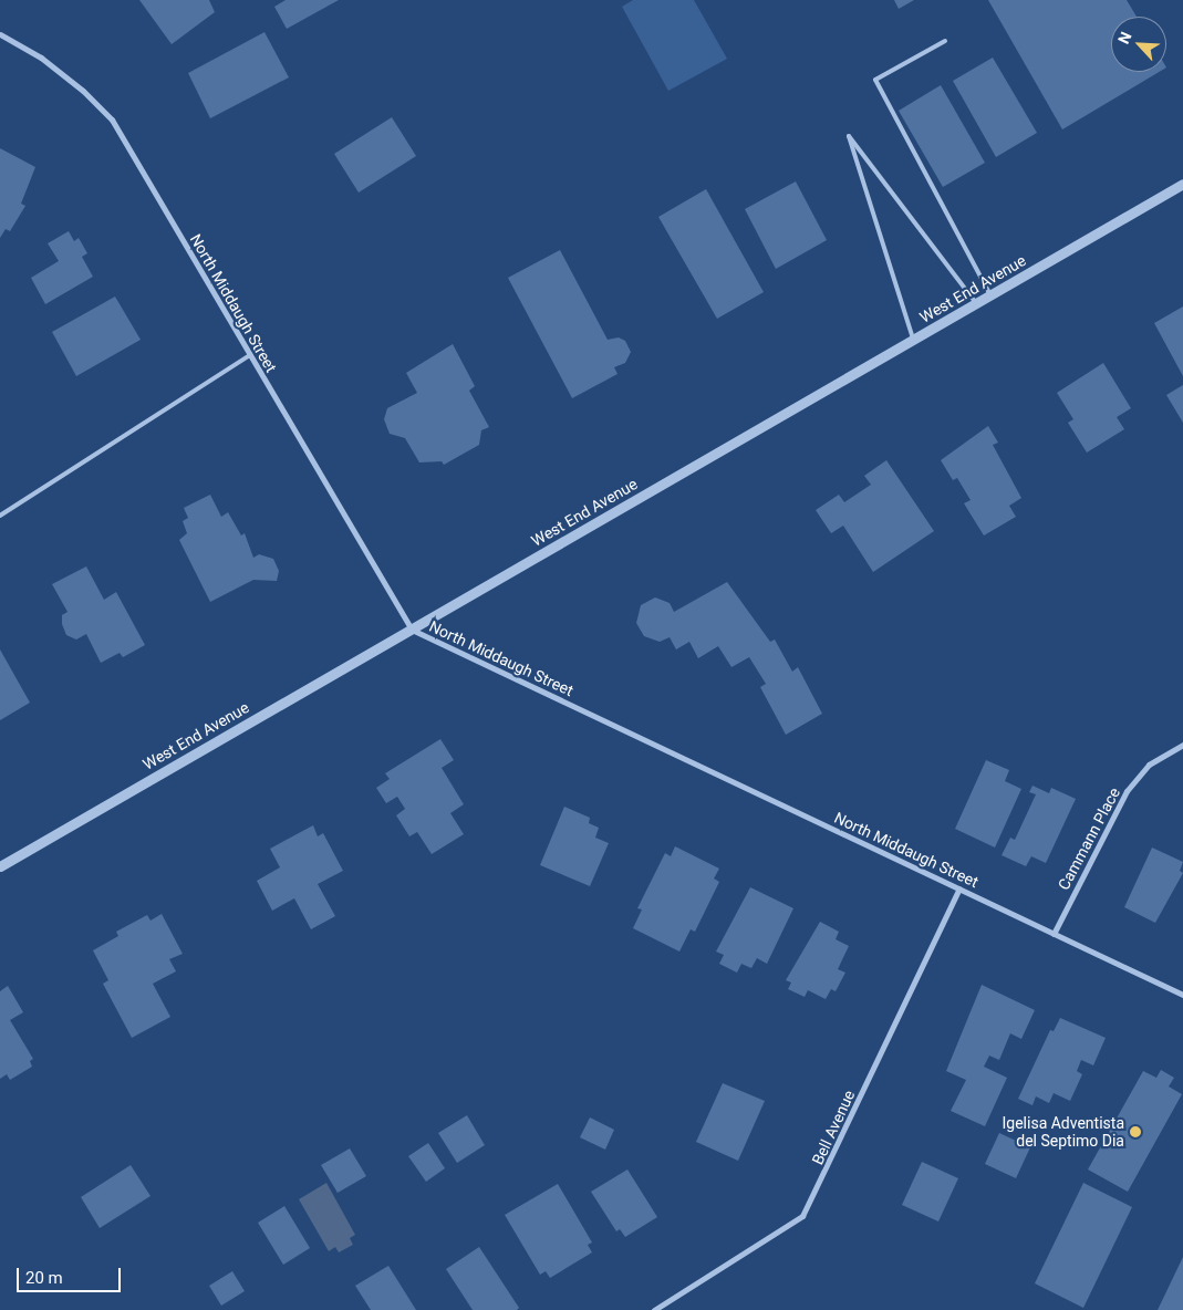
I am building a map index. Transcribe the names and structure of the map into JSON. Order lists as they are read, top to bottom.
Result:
{
  "streets": {
    "street": [
      "West End Avenue",
      "North Middaugh Street",
      "Cammann Place",
      "Bell Avenue"
    ]
  },
  "crossings": [
    ["West End Avenue", "North Middaugh Street"],
    ["North Middaugh Street", "Cammann Place"],
    ["North Middaugh Street", "Bell Avenue"]
  ],
  "places": ["Igelisa Adventista del Septimo Dia"],
  "scale_bar": "20 m",
  "north": "top left"
}
